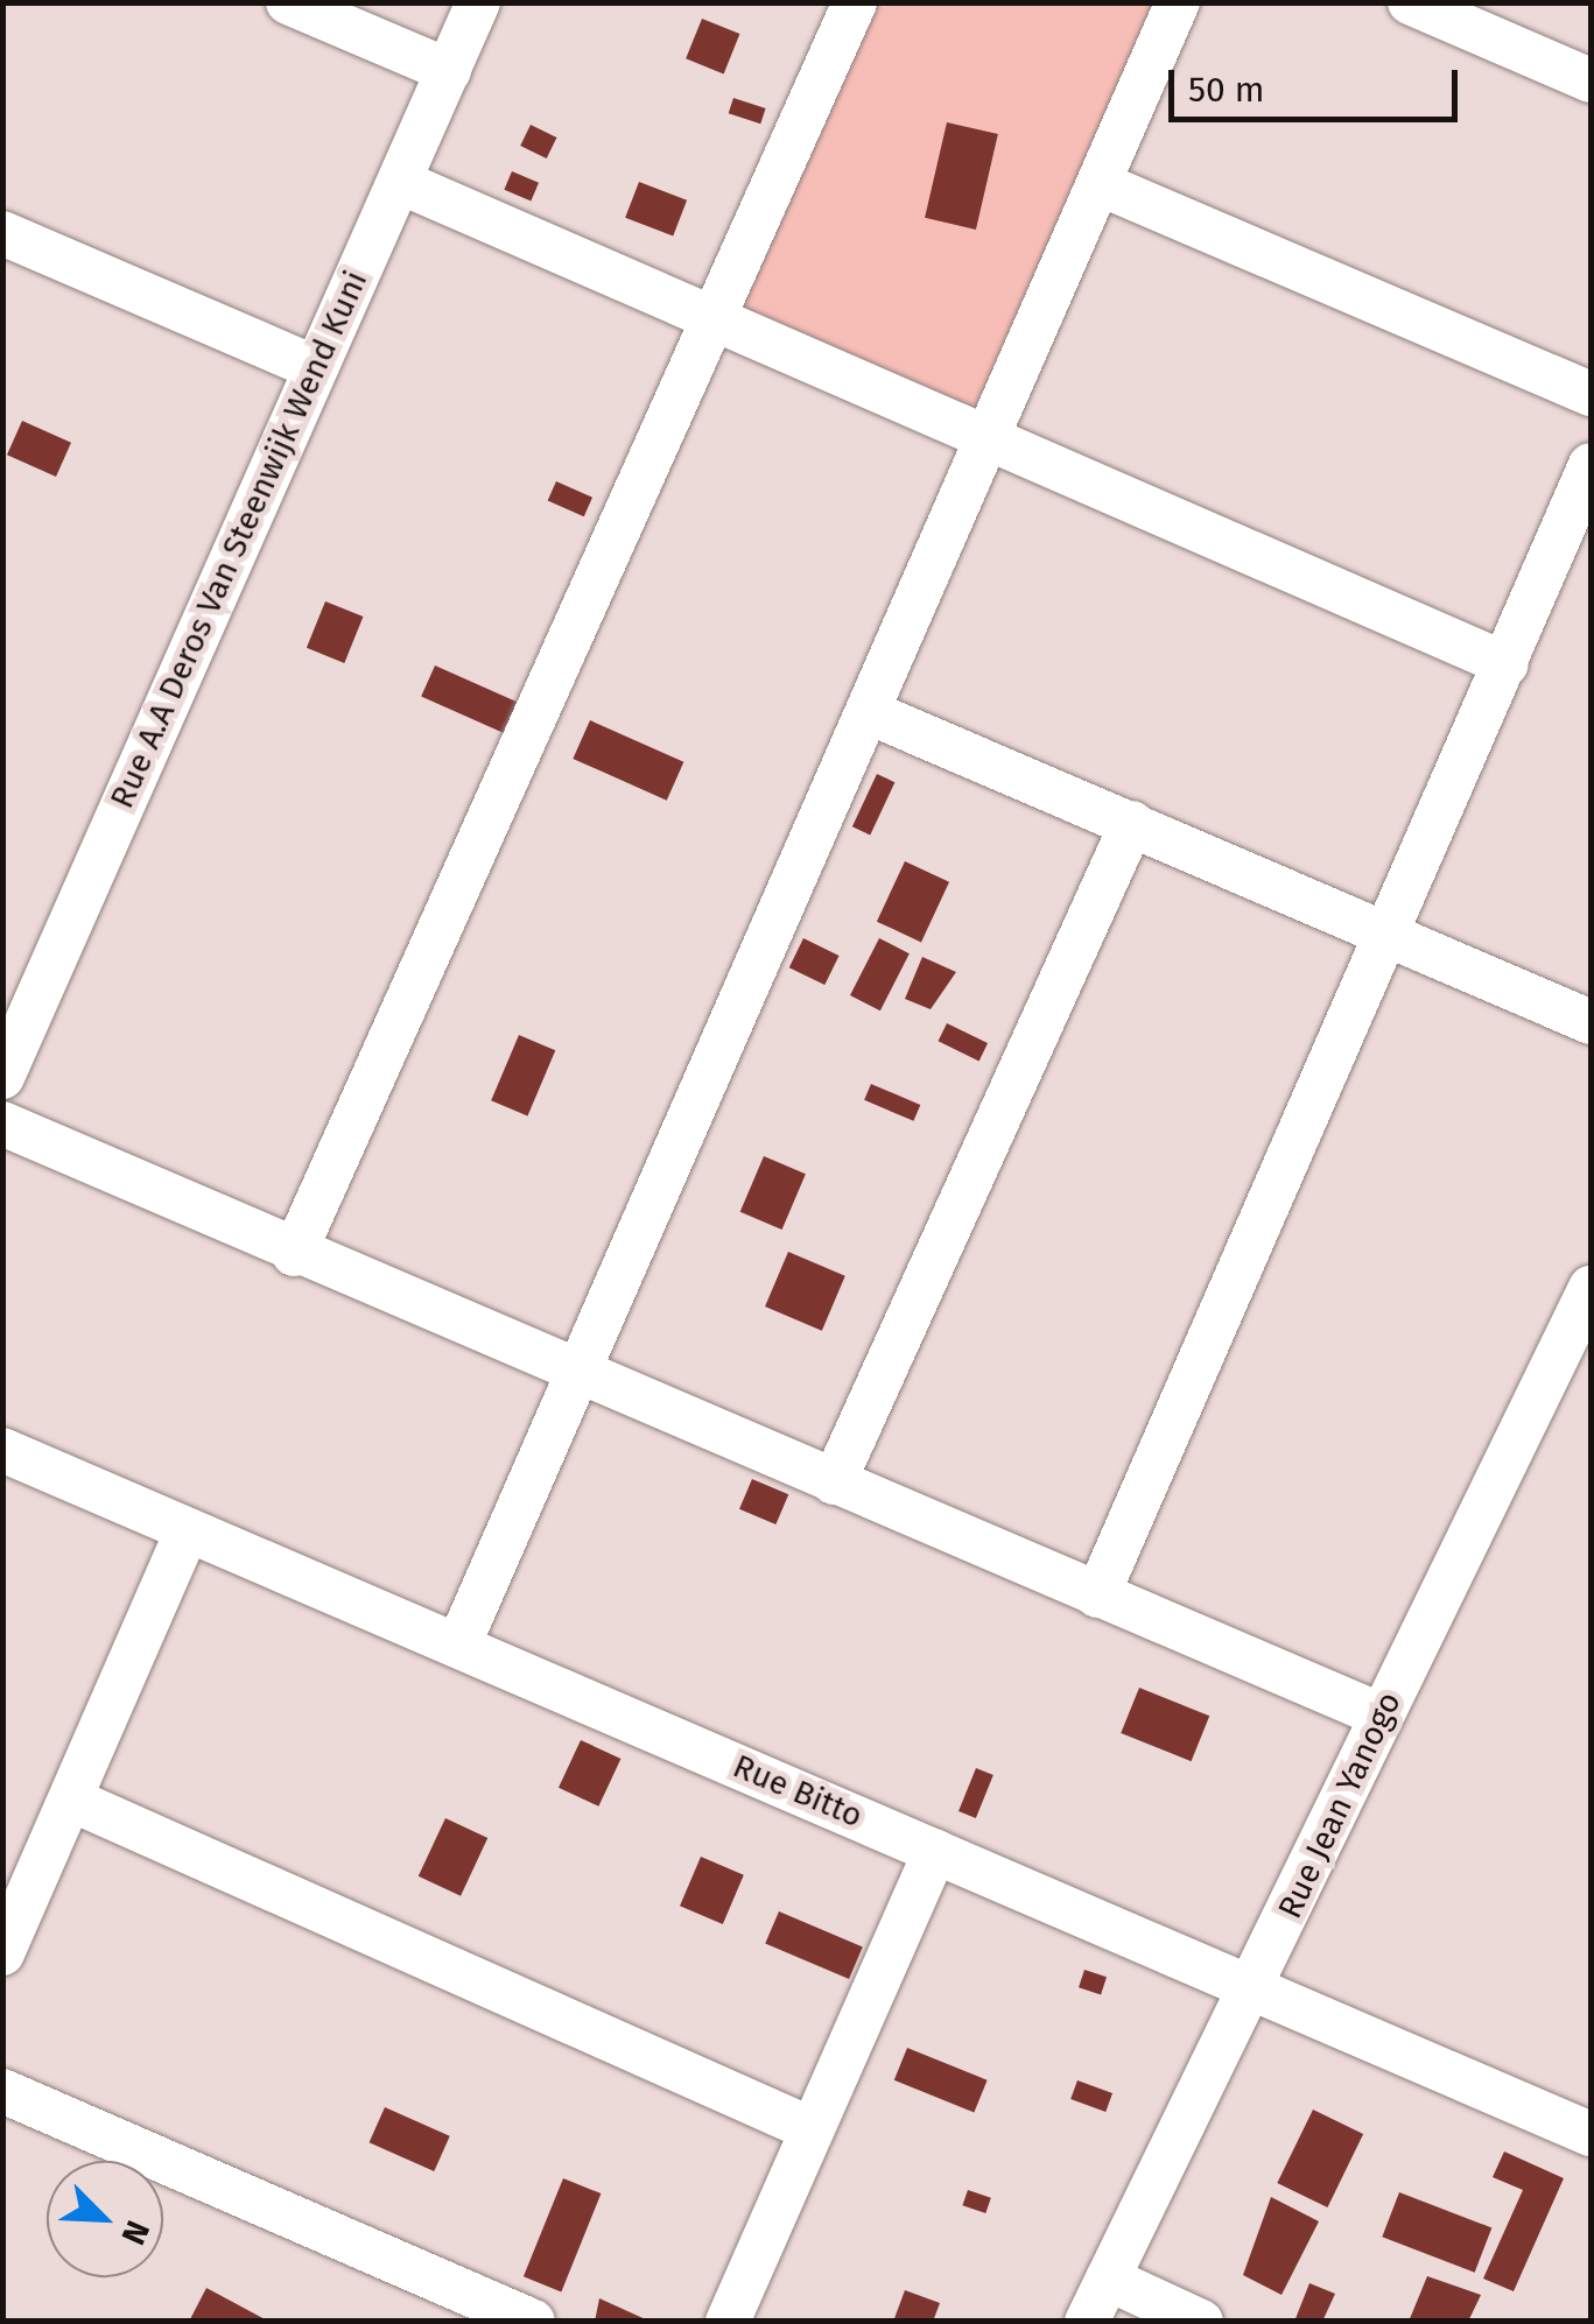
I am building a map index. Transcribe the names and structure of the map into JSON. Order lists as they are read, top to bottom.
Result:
{
  "streets": {
    "street": ["Rue A.A Deros Van Steenwijk Wend Kuni", "Rue Bitto", "Rue Jean Yanogo"]
  },
  "crossings": [
    ["Rue Bitto", "Rue Jean Yanogo"]
  ],
  "scale_bar": "50 m",
  "north": "bottom right"
}
